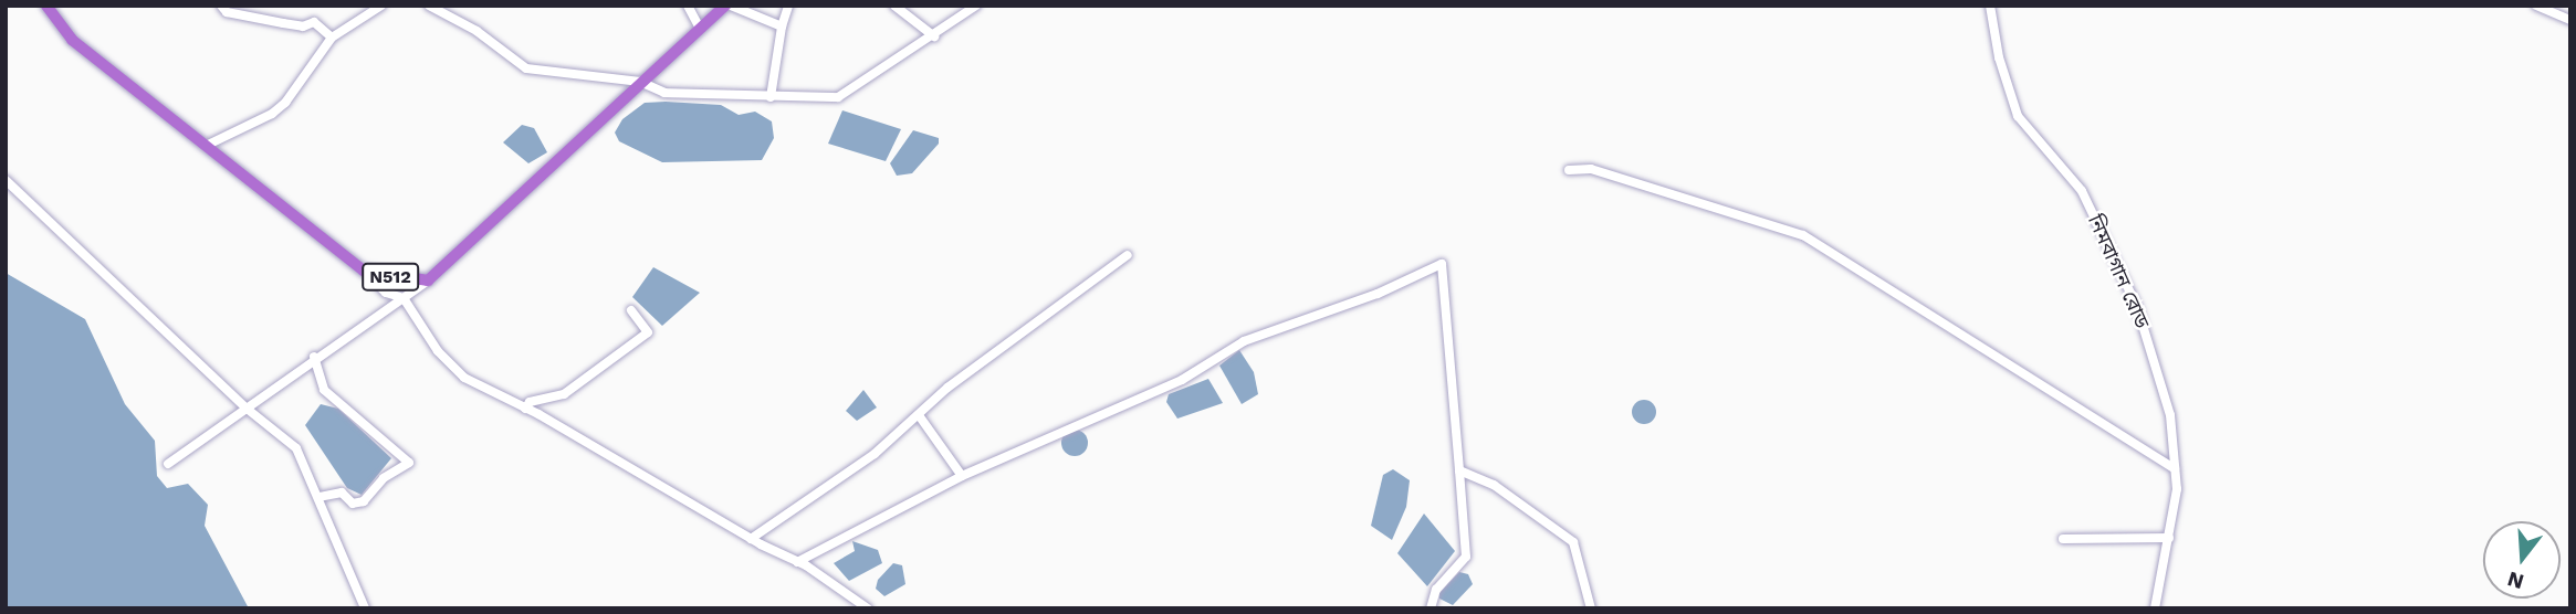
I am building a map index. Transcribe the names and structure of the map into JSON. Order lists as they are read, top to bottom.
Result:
{
  "streets": {
    "highway": ["N512"],
    "street": ["নিমবাগান রোড"]
  },
  "north": "bottom"
}
